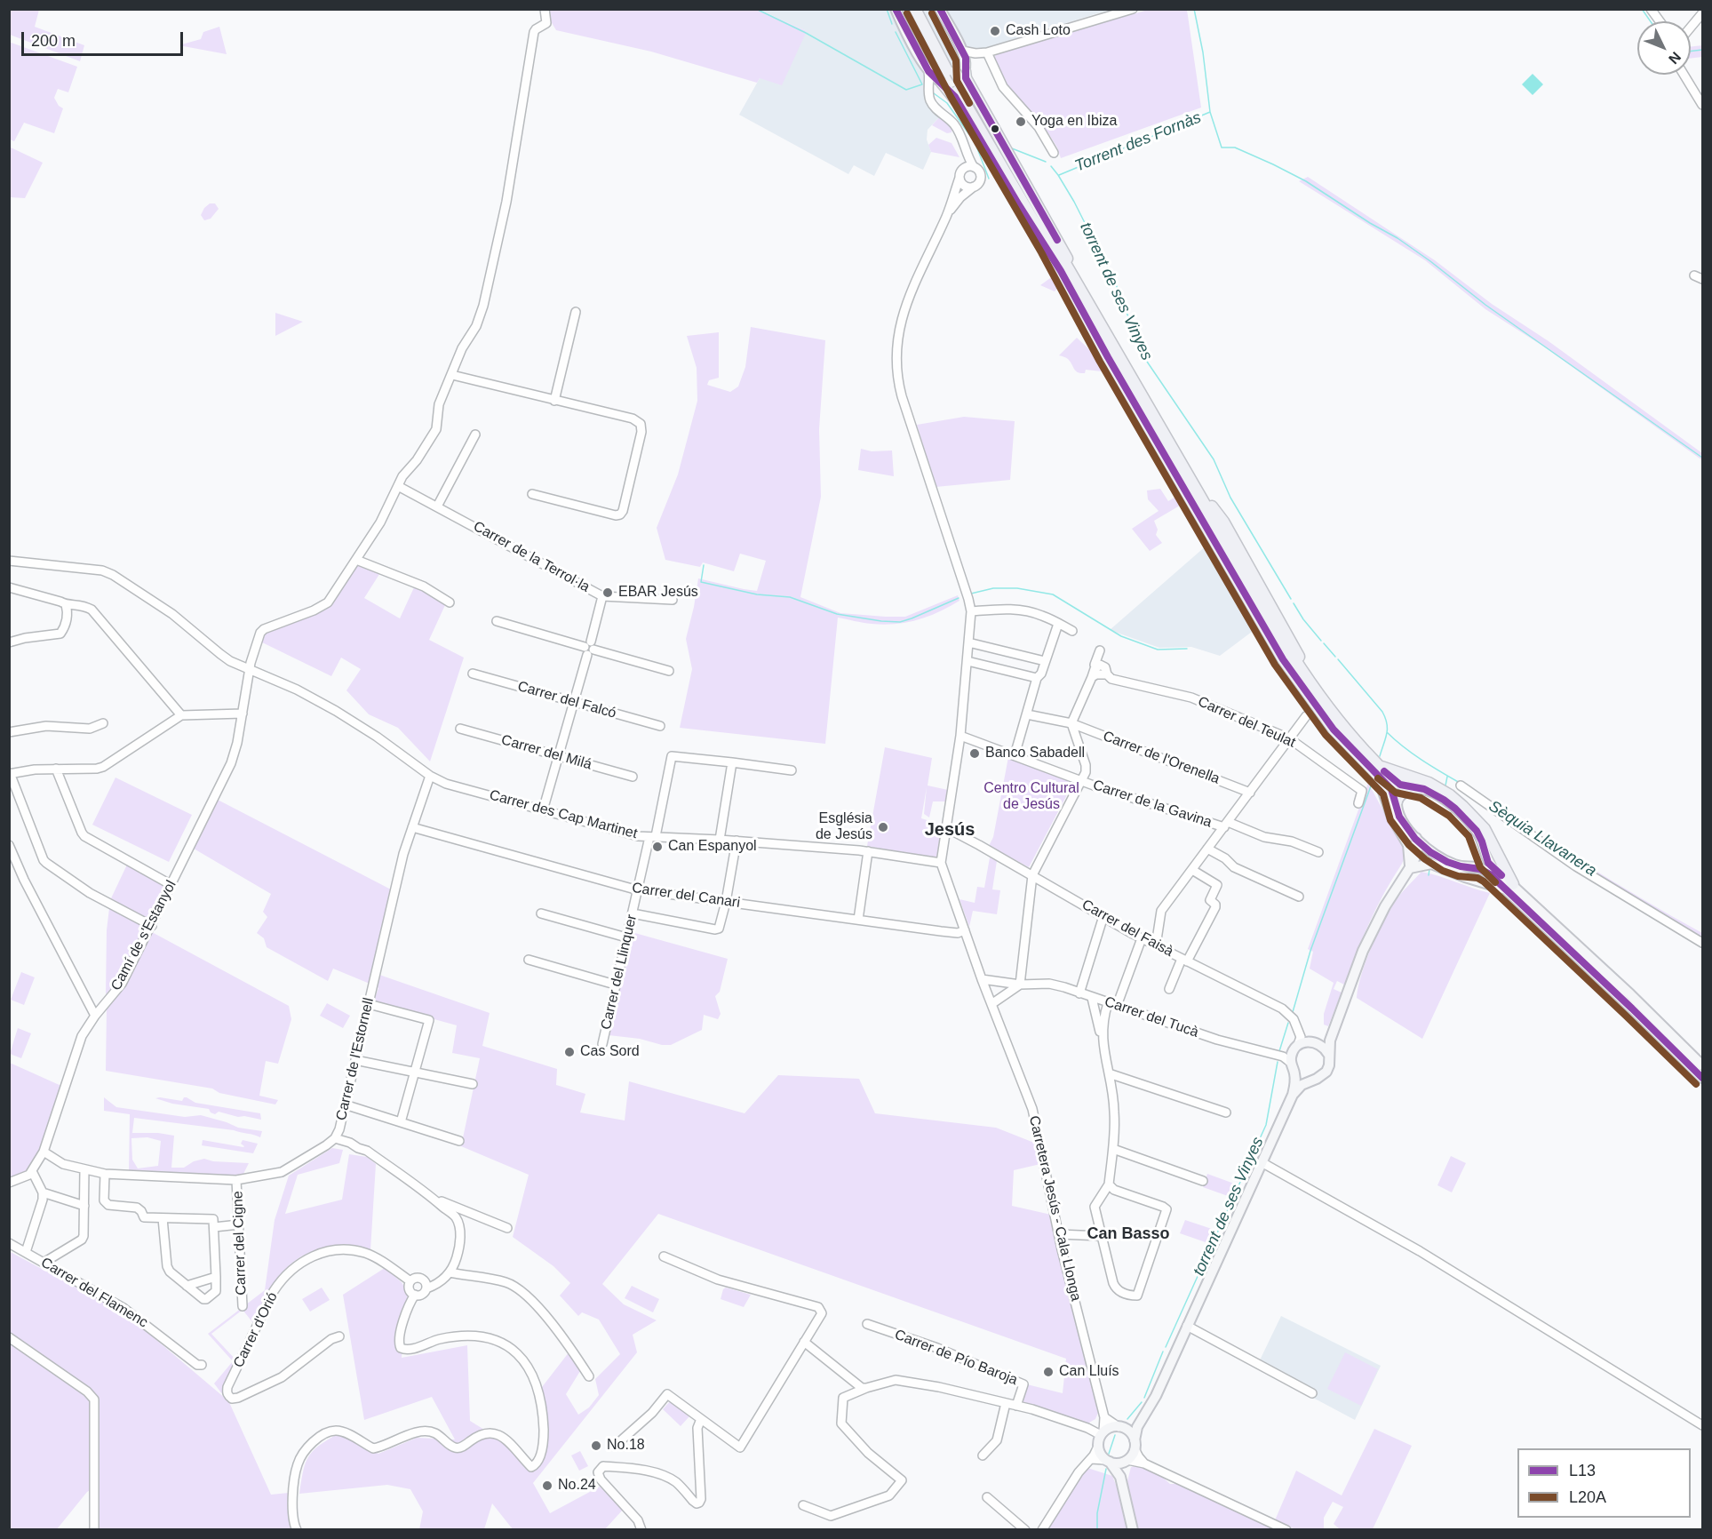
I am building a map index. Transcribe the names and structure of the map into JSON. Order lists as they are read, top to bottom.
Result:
{
  "streets": {
    "street": [
      "Carrer de la Terrol·la",
      "Carrer del Falcó",
      "Carrer del Teulat",
      "Carrer del Milá",
      "Carrer de l'Orenella",
      "Carrer de la Gavina",
      "Carrer des Cap Martinet",
      "Carrer del Canari",
      "Carrer del Faisà",
      "Camí de s'Estanyol",
      "Carrer del Llinquer",
      "Carrer del Tucà",
      "Carrer de l'Estornell",
      "Carretera Jesús - Cala Llonga",
      "Carrer del Cigne",
      "Carrer del Flamenc",
      "Carrer d'Orió",
      "Carrer de Pío Baroja"
    ]
  },
  "crossings": [
    ["Carrer de la Terrol·la", "Camí de s'Estanyol"],
    ["Carrer des Cap Martinet", "Camí de s'Estanyol"],
    ["Carrer des Cap Martinet", "Carrer del Llinquer"],
    ["Carrer des Cap Martinet", "Carrer de l'Estornell"],
    ["Carrer des Cap Martinet", "Carretera Jesús - Cala Llonga"],
    ["Carrer del Canari", "Carrer del Llinquer"],
    ["Carrer del Canari", "Carrer de l'Estornell"],
    ["Carrer del Canari", "Carretera Jesús - Cala Llonga"],
    ["Carrer del Faisà", "Carrer del Tucà"],
    ["Camí de s'Estanyol", "Carrer de l'Estornell"],
    ["Carrer del Tucà", "Carretera Jesús - Cala Llonga"],
    ["Carrer de l'Estornell", "Carrer del Cigne"]
  ],
  "districts": ["Jesús", "Can Basso"],
  "water": ["Torrent des Fornàs", "torrent de ses Vinyes", "Sèquia Llavanera"],
  "parks": ["Centro Cultural de Jesús"],
  "places": [
    "Cash Loto",
    "Yoga en Ibiza",
    "EBAR Jesús",
    "Banco Sabadell",
    "Església de Jesús",
    "Can Espanyol",
    "Cas Sord",
    "Can Lluís",
    "No.18",
    "No.24"
  ],
  "lines": ["transit line L13", "transit line L20A"],
  "legend": ["L13", "L20A"],
  "scale_bar": "200 m",
  "north": "bottom right"
}
